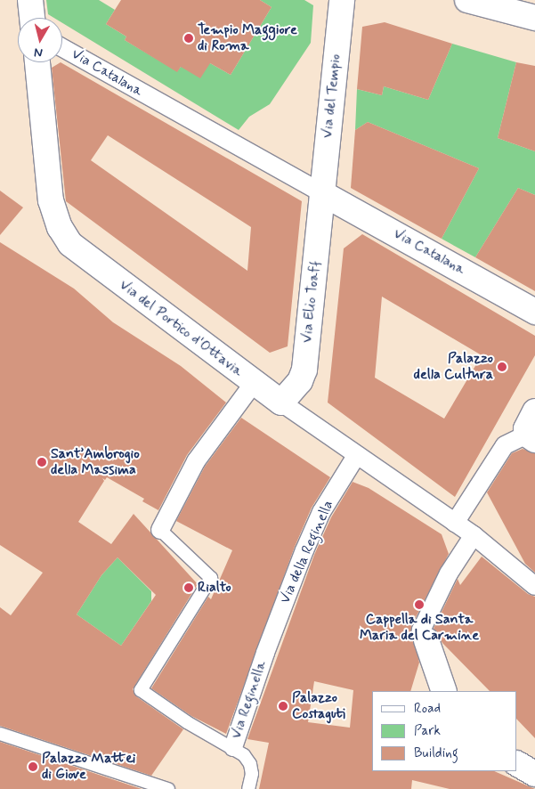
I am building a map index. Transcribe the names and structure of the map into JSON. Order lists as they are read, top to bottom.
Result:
{
  "streets": {
    "street": [
      "Via Catalana",
      "Via del Tempio",
      "Via Elio Toaff",
      "Via del Portico d'Ottavia",
      "Via della Reginella",
      "Via Reginella"
    ]
  },
  "crossings": [
    ["Via Catalana", "Via del Tempio"],
    ["Via Catalana", "Via Elio Toaff"],
    ["Via del Tempio", "Via Elio Toaff"],
    ["Via Elio Toaff", "Via del Portico d'Ottavia"],
    ["Via del Portico d'Ottavia", "Via della Reginella"],
    ["Via della Reginella", "Via Reginella"]
  ],
  "places": [
    "Tempio Maggiore di Roma",
    "Palazzo della Cultura",
    "Sant’Ambrogio della Massima",
    "Rialto",
    "Cappella di Santa Maria del Carmine",
    "Palazzo Costaguti",
    "Palazzo Mattei di Giove"
  ],
  "legend": ["Road", "Park", "Building"],
  "north": "bottom"
}
